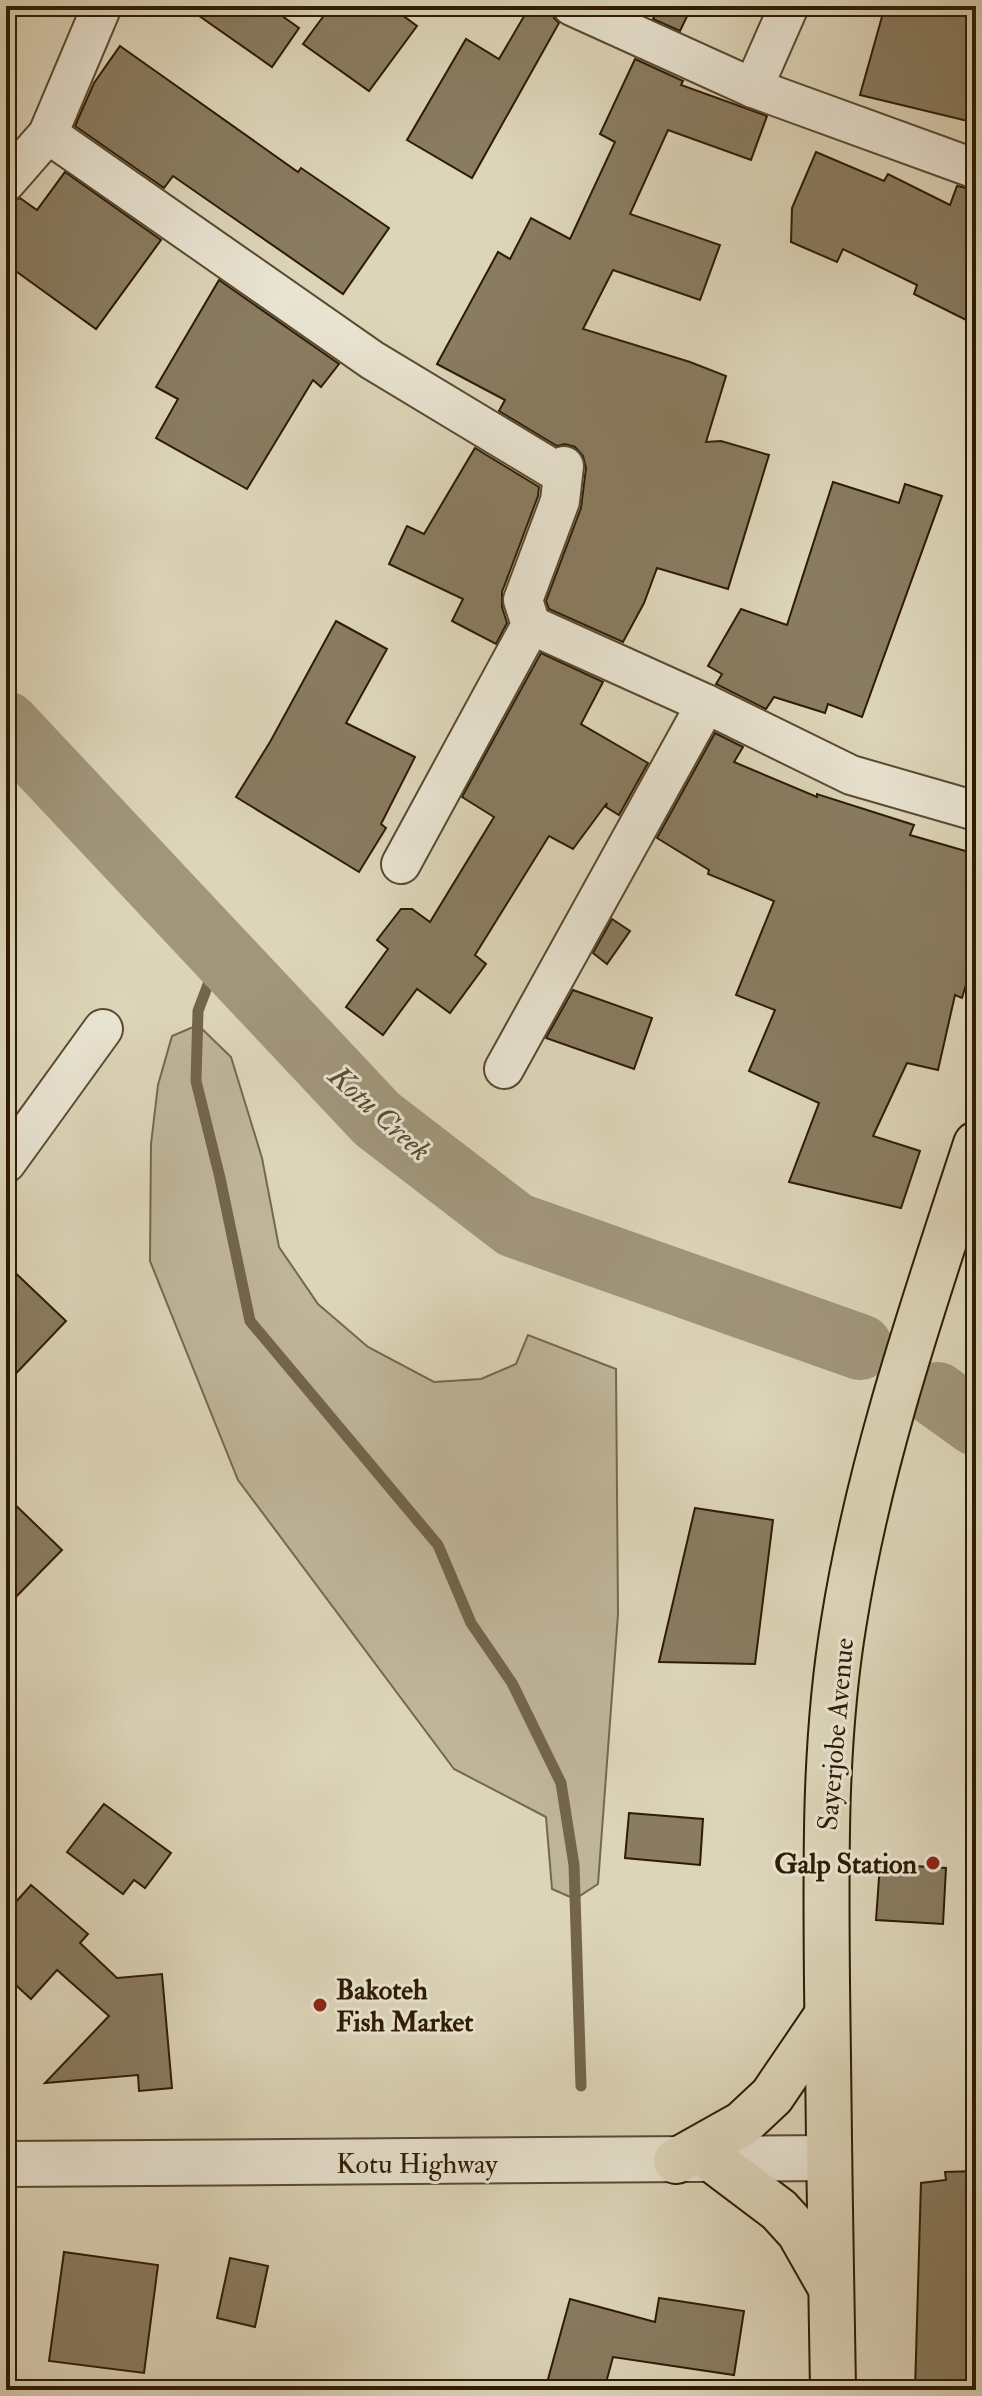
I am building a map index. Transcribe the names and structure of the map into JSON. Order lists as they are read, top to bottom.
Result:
{
  "streets": {
    "main road": ["Sayerjobe Avenue"],
    "street": ["Kotu Highway"]
  },
  "crossings": [
    ["Sayerjobe Avenue", "Kotu Highway"]
  ],
  "water": ["Kotu Creek"],
  "places": ["Galp Station", "Bakoteh Fish Market"]
}
